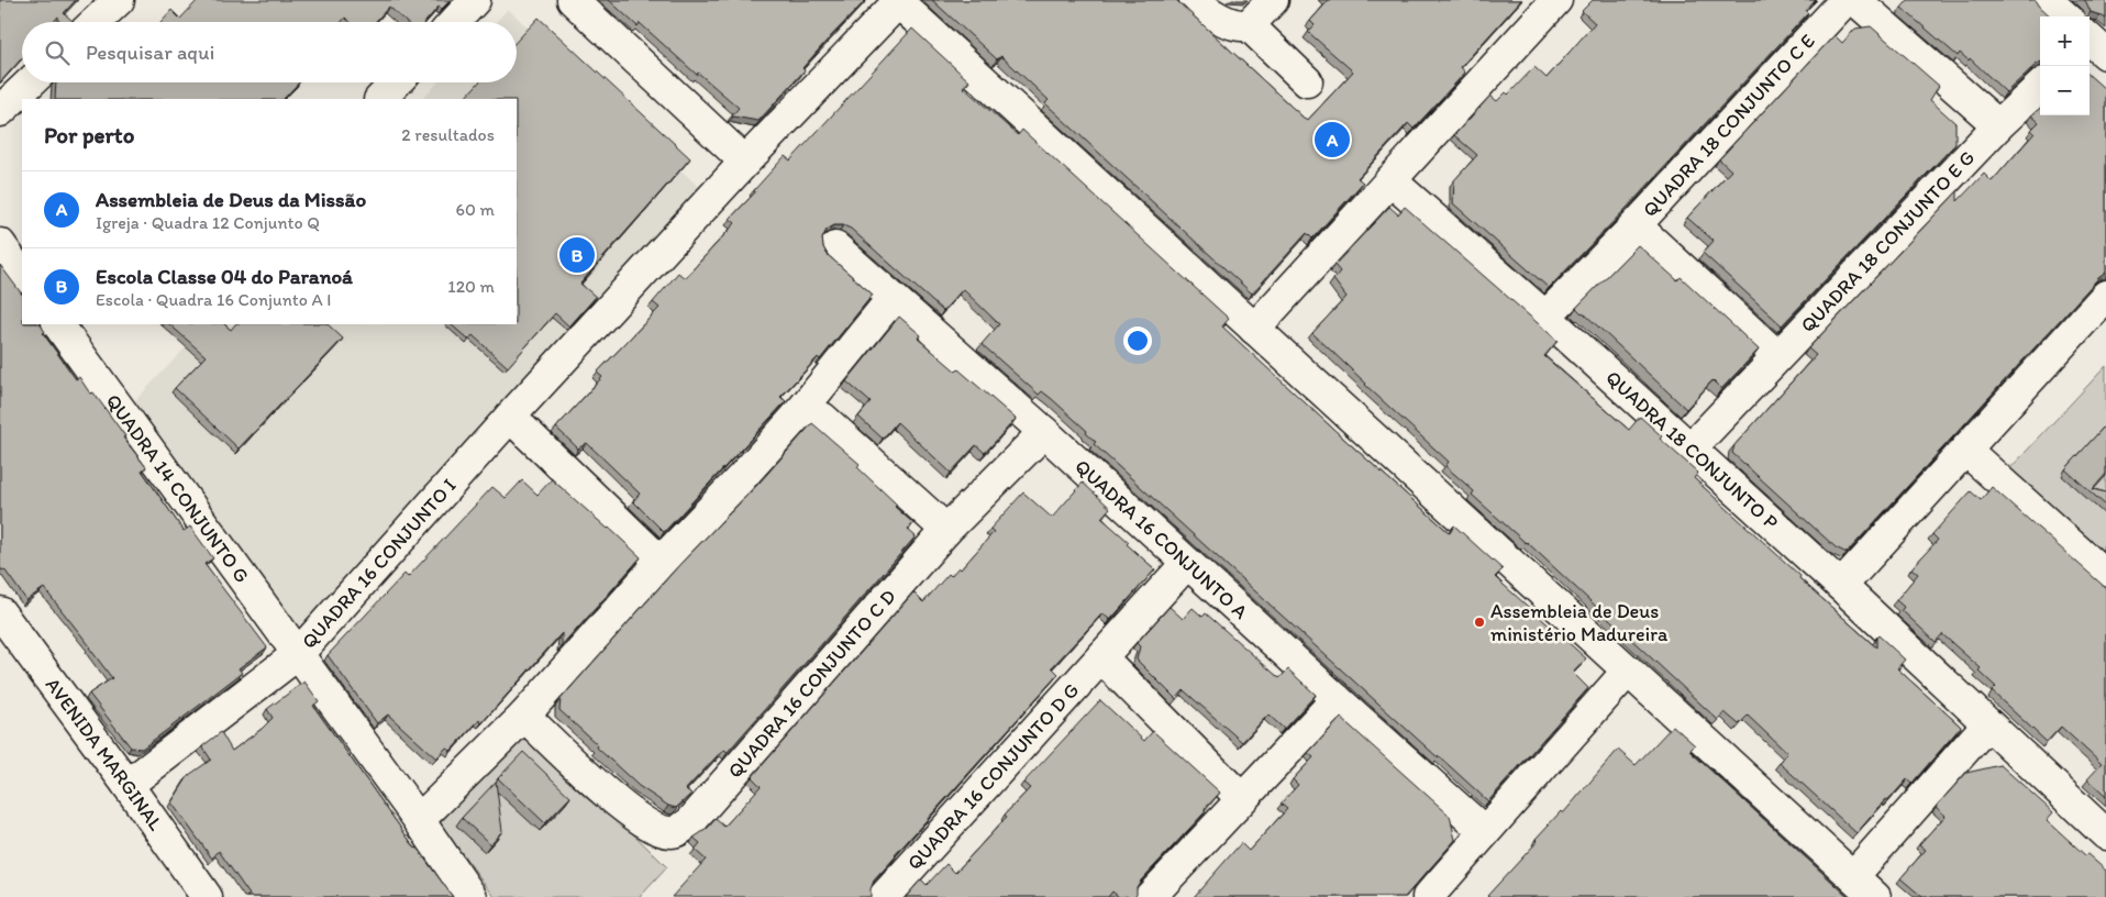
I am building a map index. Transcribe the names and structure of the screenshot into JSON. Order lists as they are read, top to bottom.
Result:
{
  "streets": {
    "street": [
      "QUADRA 18 CONJUNTO C E",
      "QUADRA 18 CONJUNTO E G",
      "QUADRA 18 CONJUNTO P",
      "QUADRA 14 CONJUNTO G",
      "QUADRA 16 CONJUNTO A",
      "QUADRA 16 CONJUNTO I",
      "QUADRA 16 CONJUNTO C D",
      "AVENIDA MARGINAL",
      "QUADRA 16 CONJUNTO D G"
    ]
  },
  "crossings": [
    ["QUADRA 18 CONJUNTO C E", "QUADRA 18 CONJUNTO P"],
    ["QUADRA 18 CONJUNTO E G", "QUADRA 18 CONJUNTO P"],
    ["QUADRA 14 CONJUNTO G", "QUADRA 16 CONJUNTO I"],
    ["QUADRA 16 CONJUNTO A", "QUADRA 16 CONJUNTO C D"],
    ["QUADRA 16 CONJUNTO A", "QUADRA 16 CONJUNTO D G"]
  ],
  "places": ["Assembleia de Deus ministério Madureira"],
  "page": {
    "map_buttons": ["+", "−"],
    "search": "Pesquisar aqui",
    "heading": ["Por perto", "2 resultados"],
    "pins": ["A", "B"],
    "list": [
      {
        "mark": "A",
        "name": "Assembleia de Deus da Missão",
        "note": "Igreja · Quadra 12 Conjunto Q",
        "value": "60 m"
      },
      {
        "mark": "B",
        "name": "Escola Classe 04 do Paranoá",
        "note": "Escola · Quadra 16 Conjunto A I",
        "value": "120 m"
      }
    ]
  }
}
